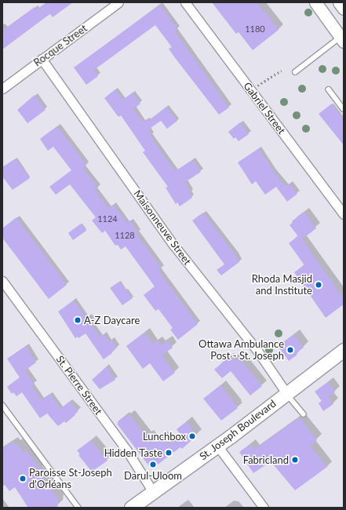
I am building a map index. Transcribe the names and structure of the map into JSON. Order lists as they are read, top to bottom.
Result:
{
  "streets": {
    "main road": ["St. Joseph Boulevard"],
    "street": [
      "Rocque Street",
      "Gabriel Street",
      "Maisonneuve Street",
      "St. Pierre Street"
    ]
  },
  "crossings": [
    ["Rocque Street", "Maisonneuve Street"],
    ["Maisonneuve Street", "St. Joseph Boulevard"],
    ["St. Pierre Street", "St. Joseph Boulevard"]
  ],
  "places": [
    "Rhoda Masjid and Institute",
    "A-Z Daycare",
    "Ottawa Ambulance Post - St. Joseph",
    "Lunchbox",
    "Hidden Taste",
    "Fabricland",
    "Darul-Uloom",
    "Paroisse St-Joseph d'Orléans"
  ],
  "house_numbers": ["1180", "1124", "1128"]
}
